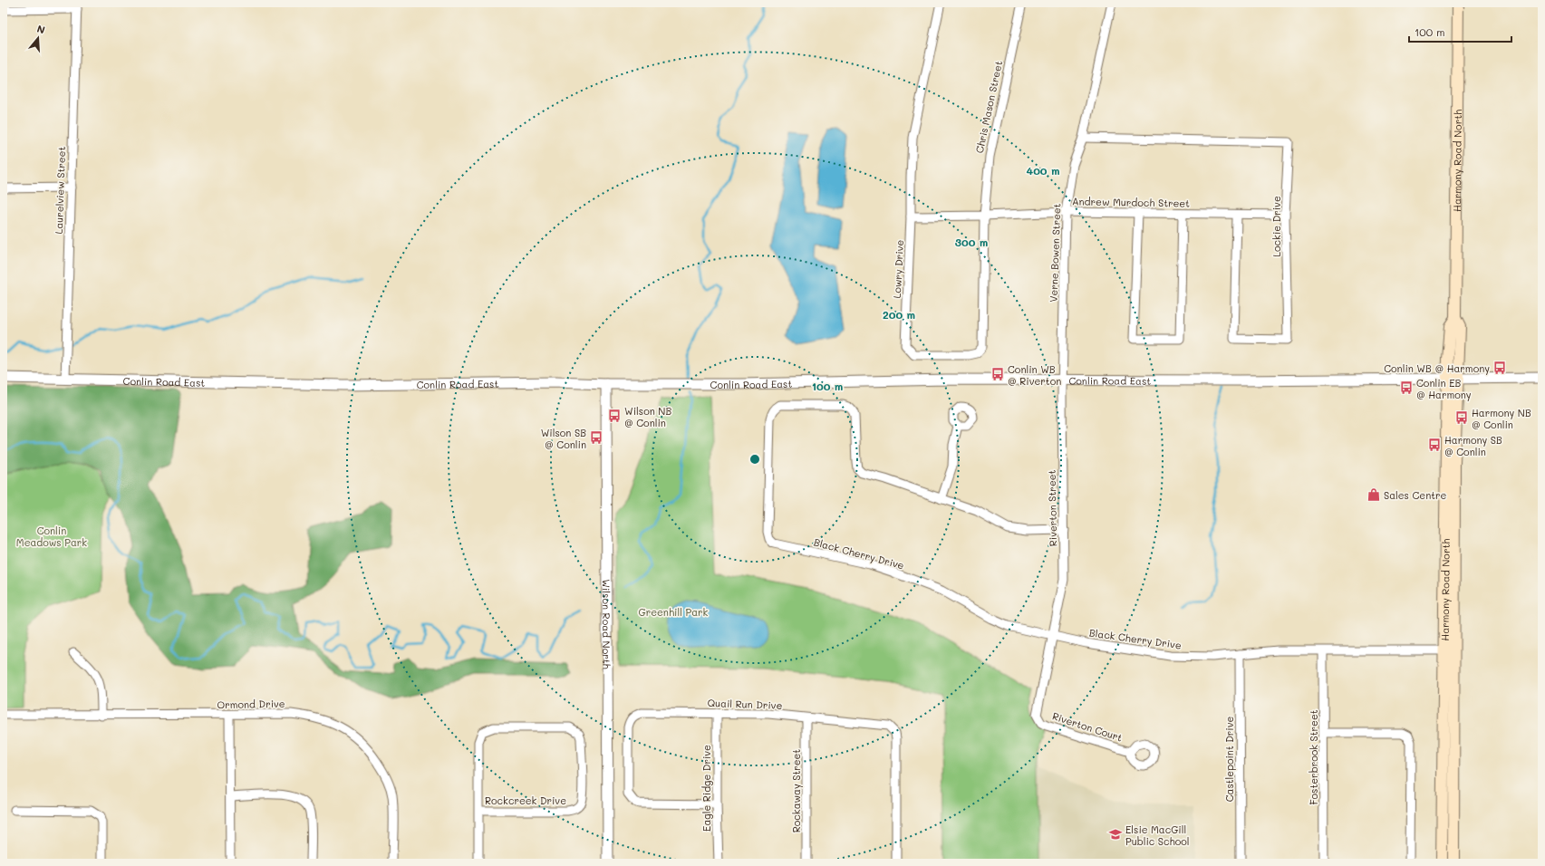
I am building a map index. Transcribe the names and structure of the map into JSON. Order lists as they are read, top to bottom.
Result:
{
  "streets": {
    "main road": ["Harmony Road North"],
    "street": [
      "Chris Mason Street",
      "Laurelview Street",
      "Andrew Murdoch Street",
      "Lockie Drive",
      "Verne Bowen Street",
      "Lowry Drive",
      "Conlin Road East",
      "Riverton Street",
      "Black Cherry Drive",
      "Wilson Road North",
      "Ormond Drive",
      "Quail Run Drive",
      "Riverton Court",
      "Fosterbrook Street",
      "Castlepoint Drive",
      "Eagle Ridge Drive",
      "Rockaway Street",
      "Rockcreek Drive"
    ]
  },
  "crossings": [
    ["Chris Mason Street", "Andrew Murdoch Street"],
    ["Chris Mason Street", "Lowry Drive"],
    ["Harmony Road North", "Conlin Road East"],
    ["Harmony Road North", "Black Cherry Drive"],
    ["Laurelview Street", "Conlin Road East"],
    ["Andrew Murdoch Street", "Lockie Drive"],
    ["Andrew Murdoch Street", "Verne Bowen Street"],
    ["Andrew Murdoch Street", "Lowry Drive"],
    ["Lockie Drive", "Verne Bowen Street"],
    ["Verne Bowen Street", "Conlin Road East"],
    ["Verne Bowen Street", "Riverton Street"],
    ["Conlin Road East", "Riverton Street"],
    ["Conlin Road East", "Wilson Road North"],
    ["Riverton Street", "Black Cherry Drive"],
    ["Riverton Street", "Riverton Court"],
    ["Black Cherry Drive", "Riverton Court"],
    ["Black Cherry Drive", "Fosterbrook Street"],
    ["Black Cherry Drive", "Castlepoint Drive"],
    ["Quail Run Drive", "Eagle Ridge Drive"],
    ["Quail Run Drive", "Rockaway Street"]
  ],
  "parks": ["Conlin Meadows Park", "Greenhill Park"],
  "places": {
    "bus stop": [
      "Conlin WB @ Harmony",
      "Conlin WB @ Riverton",
      "Conlin EB @ Harmony",
      "Wilson NB @ Conlin",
      "Harmony NB @ Conlin",
      "Wilson SB @ Conlin",
      "Harmony SB @ Conlin"
    ],
    "shop": ["Sales Centre"],
    "school or university": ["Elsie MacGill Public School"]
  },
  "scale_bar": "100 m",
  "north": "top",
  "rings": [
    "400 m",
    "300 m",
    "200 m",
    "100 m"
  ]
}
